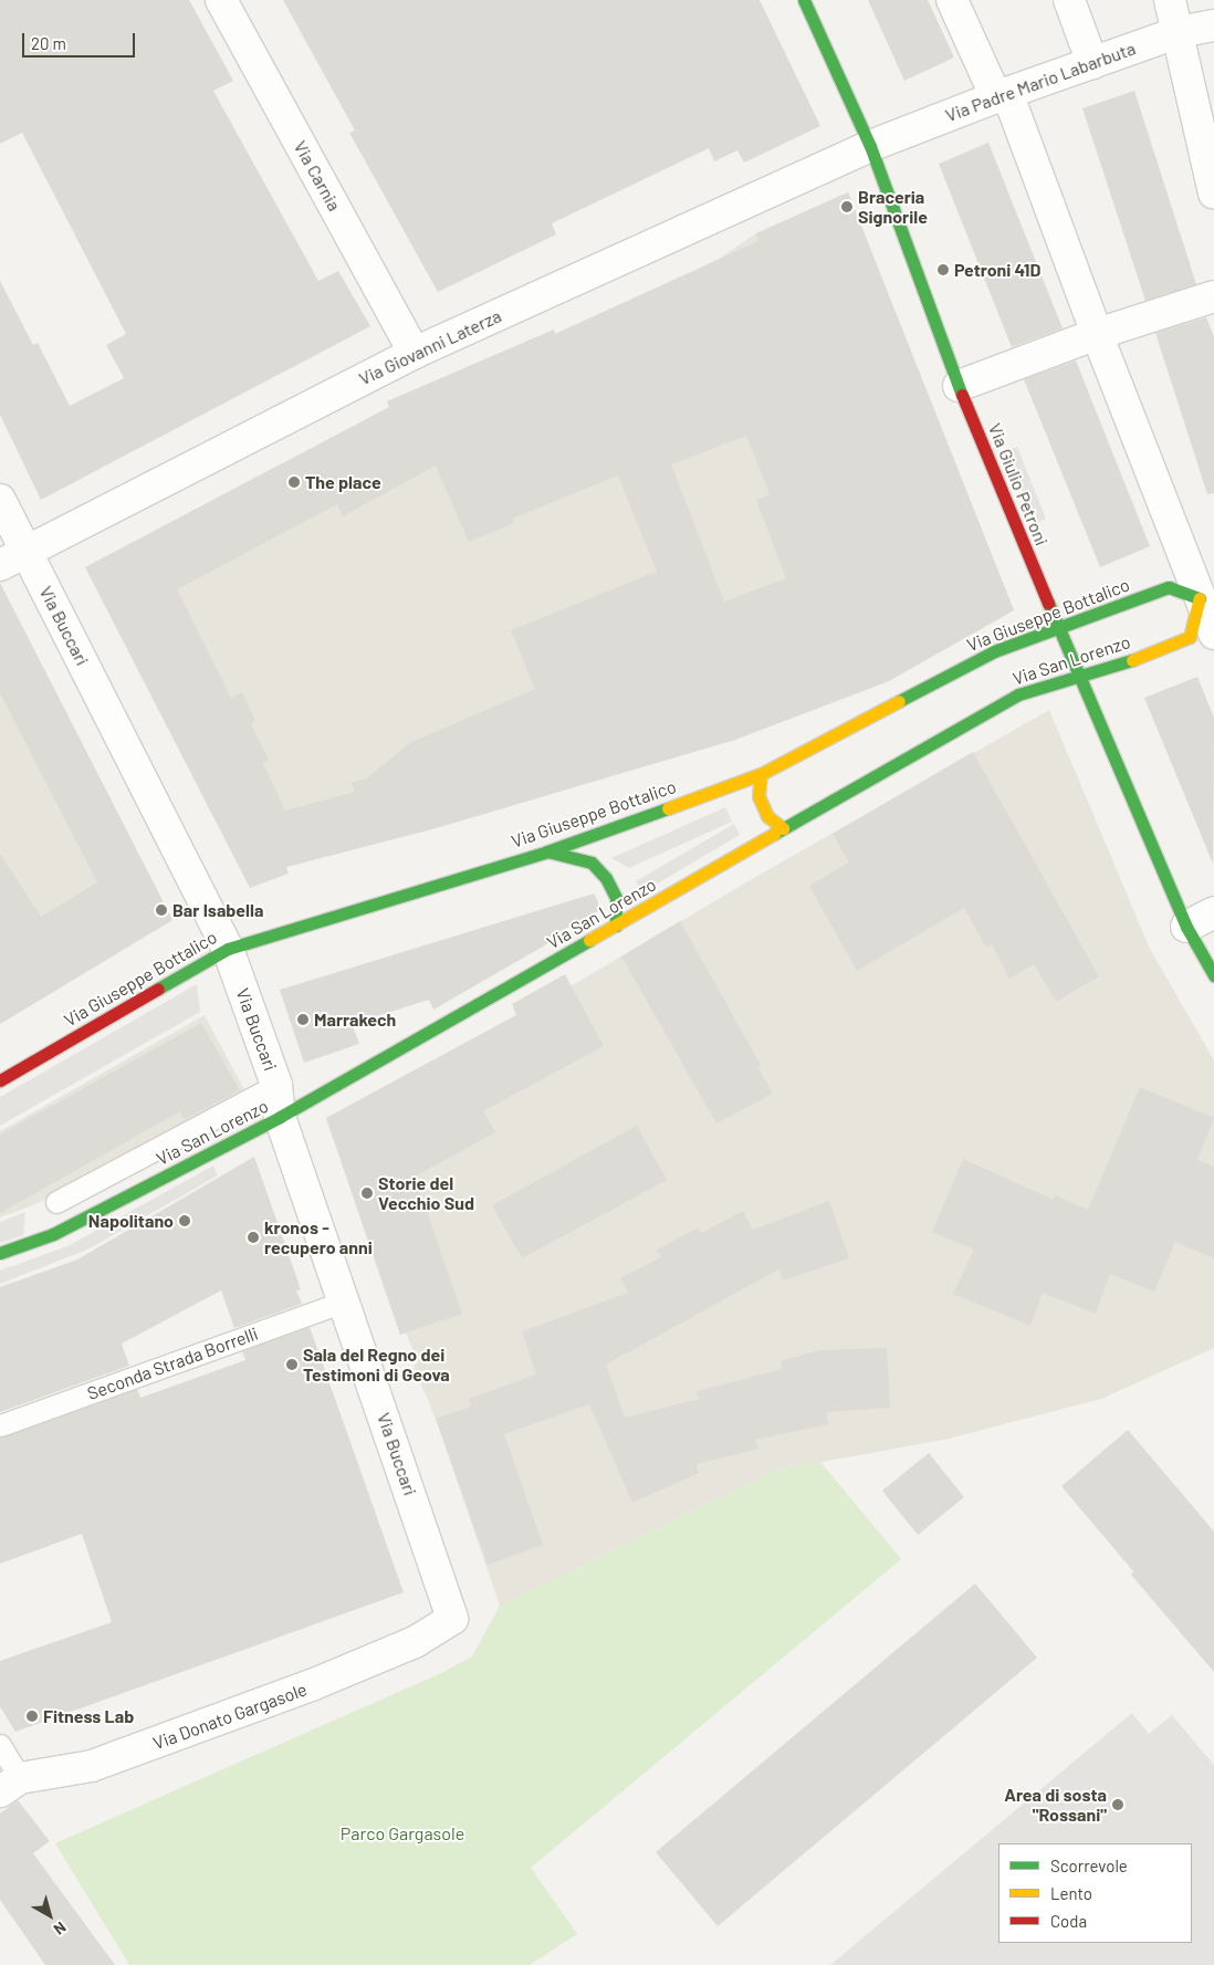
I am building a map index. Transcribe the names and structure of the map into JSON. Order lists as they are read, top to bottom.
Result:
{
  "streets": {
    "main road": ["Via Giulio Petroni", "Via Giuseppe Bottalico", "Via San Lorenzo"],
    "street": [
      "Via Padre Mario Labarbuta",
      "Via Carnia",
      "Via Giovanni Laterza",
      "Via Buccari",
      "Via Donato Gargasole"
    ],
    "lane": ["Seconda Strada Borrelli"]
  },
  "crossings": [
    ["Via Padre Mario Labarbuta", "Via Giovanni Laterza"],
    ["Via Padre Mario Labarbuta", "Via Giulio Petroni"],
    ["Via Carnia", "Via Giovanni Laterza"],
    ["Via Giovanni Laterza", "Via Giulio Petroni"],
    ["Via Giovanni Laterza", "Via Buccari"],
    ["Via Giulio Petroni", "Via Giuseppe Bottalico"],
    ["Via Giulio Petroni", "Via San Lorenzo"],
    ["Via Giuseppe Bottalico", "Via Buccari"],
    ["Via Giuseppe Bottalico", "Via San Lorenzo"],
    ["Via Buccari", "Via San Lorenzo"],
    ["Via Buccari", "Seconda Strada Borrelli"],
    ["Via Buccari", "Via Donato Gargasole"]
  ],
  "parks": ["Parco Gargasole"],
  "places": [
    "Braceria Signorile",
    "Petroni 41D",
    "The place",
    "Bar Isabella",
    "Marrakech",
    "Storie del Vecchio Sud",
    "Napolitano",
    "kronos - recupero anni",
    "Sala del Regno dei Testimoni di Geova",
    "Fitness Lab",
    "Area di sosta \"Rossani\""
  ],
  "legend": ["Scorrevole", "Lento", "Coda"],
  "scale_bar": "20 m",
  "north": "bottom right"
}
